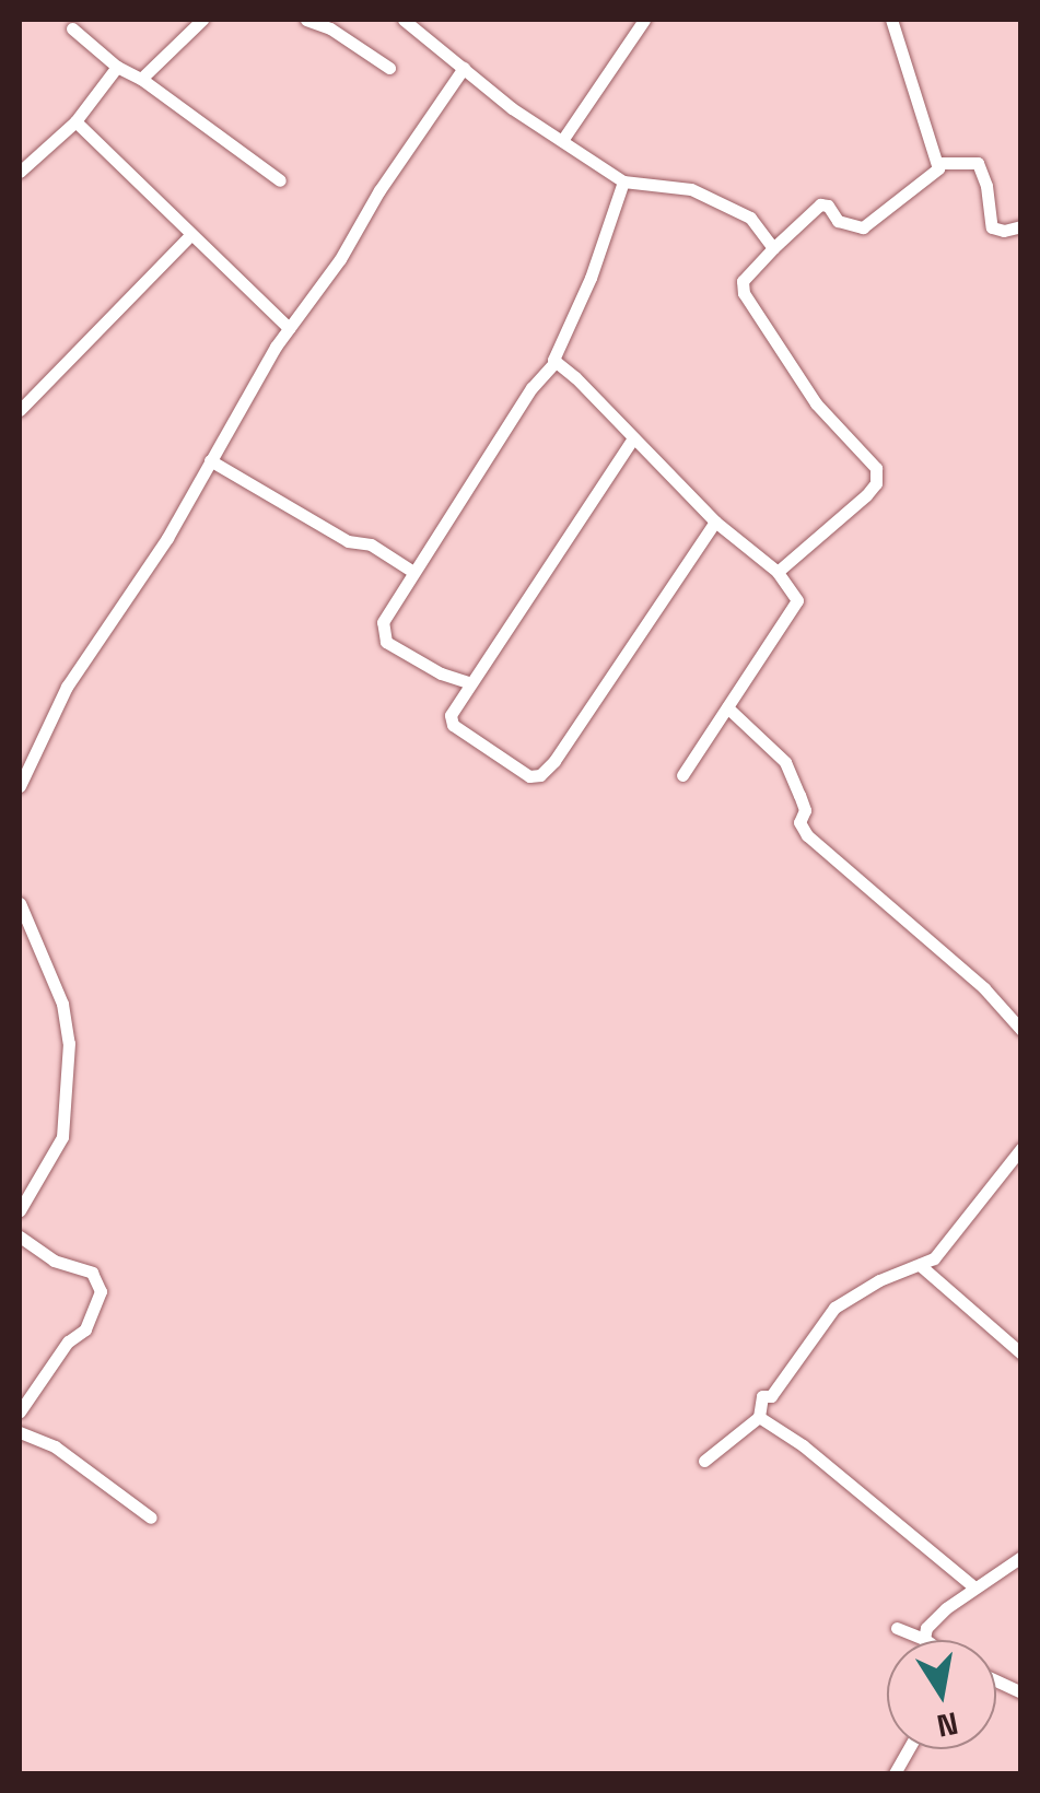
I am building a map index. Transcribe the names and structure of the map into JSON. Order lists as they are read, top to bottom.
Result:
{
  "north": "bottom"
}
